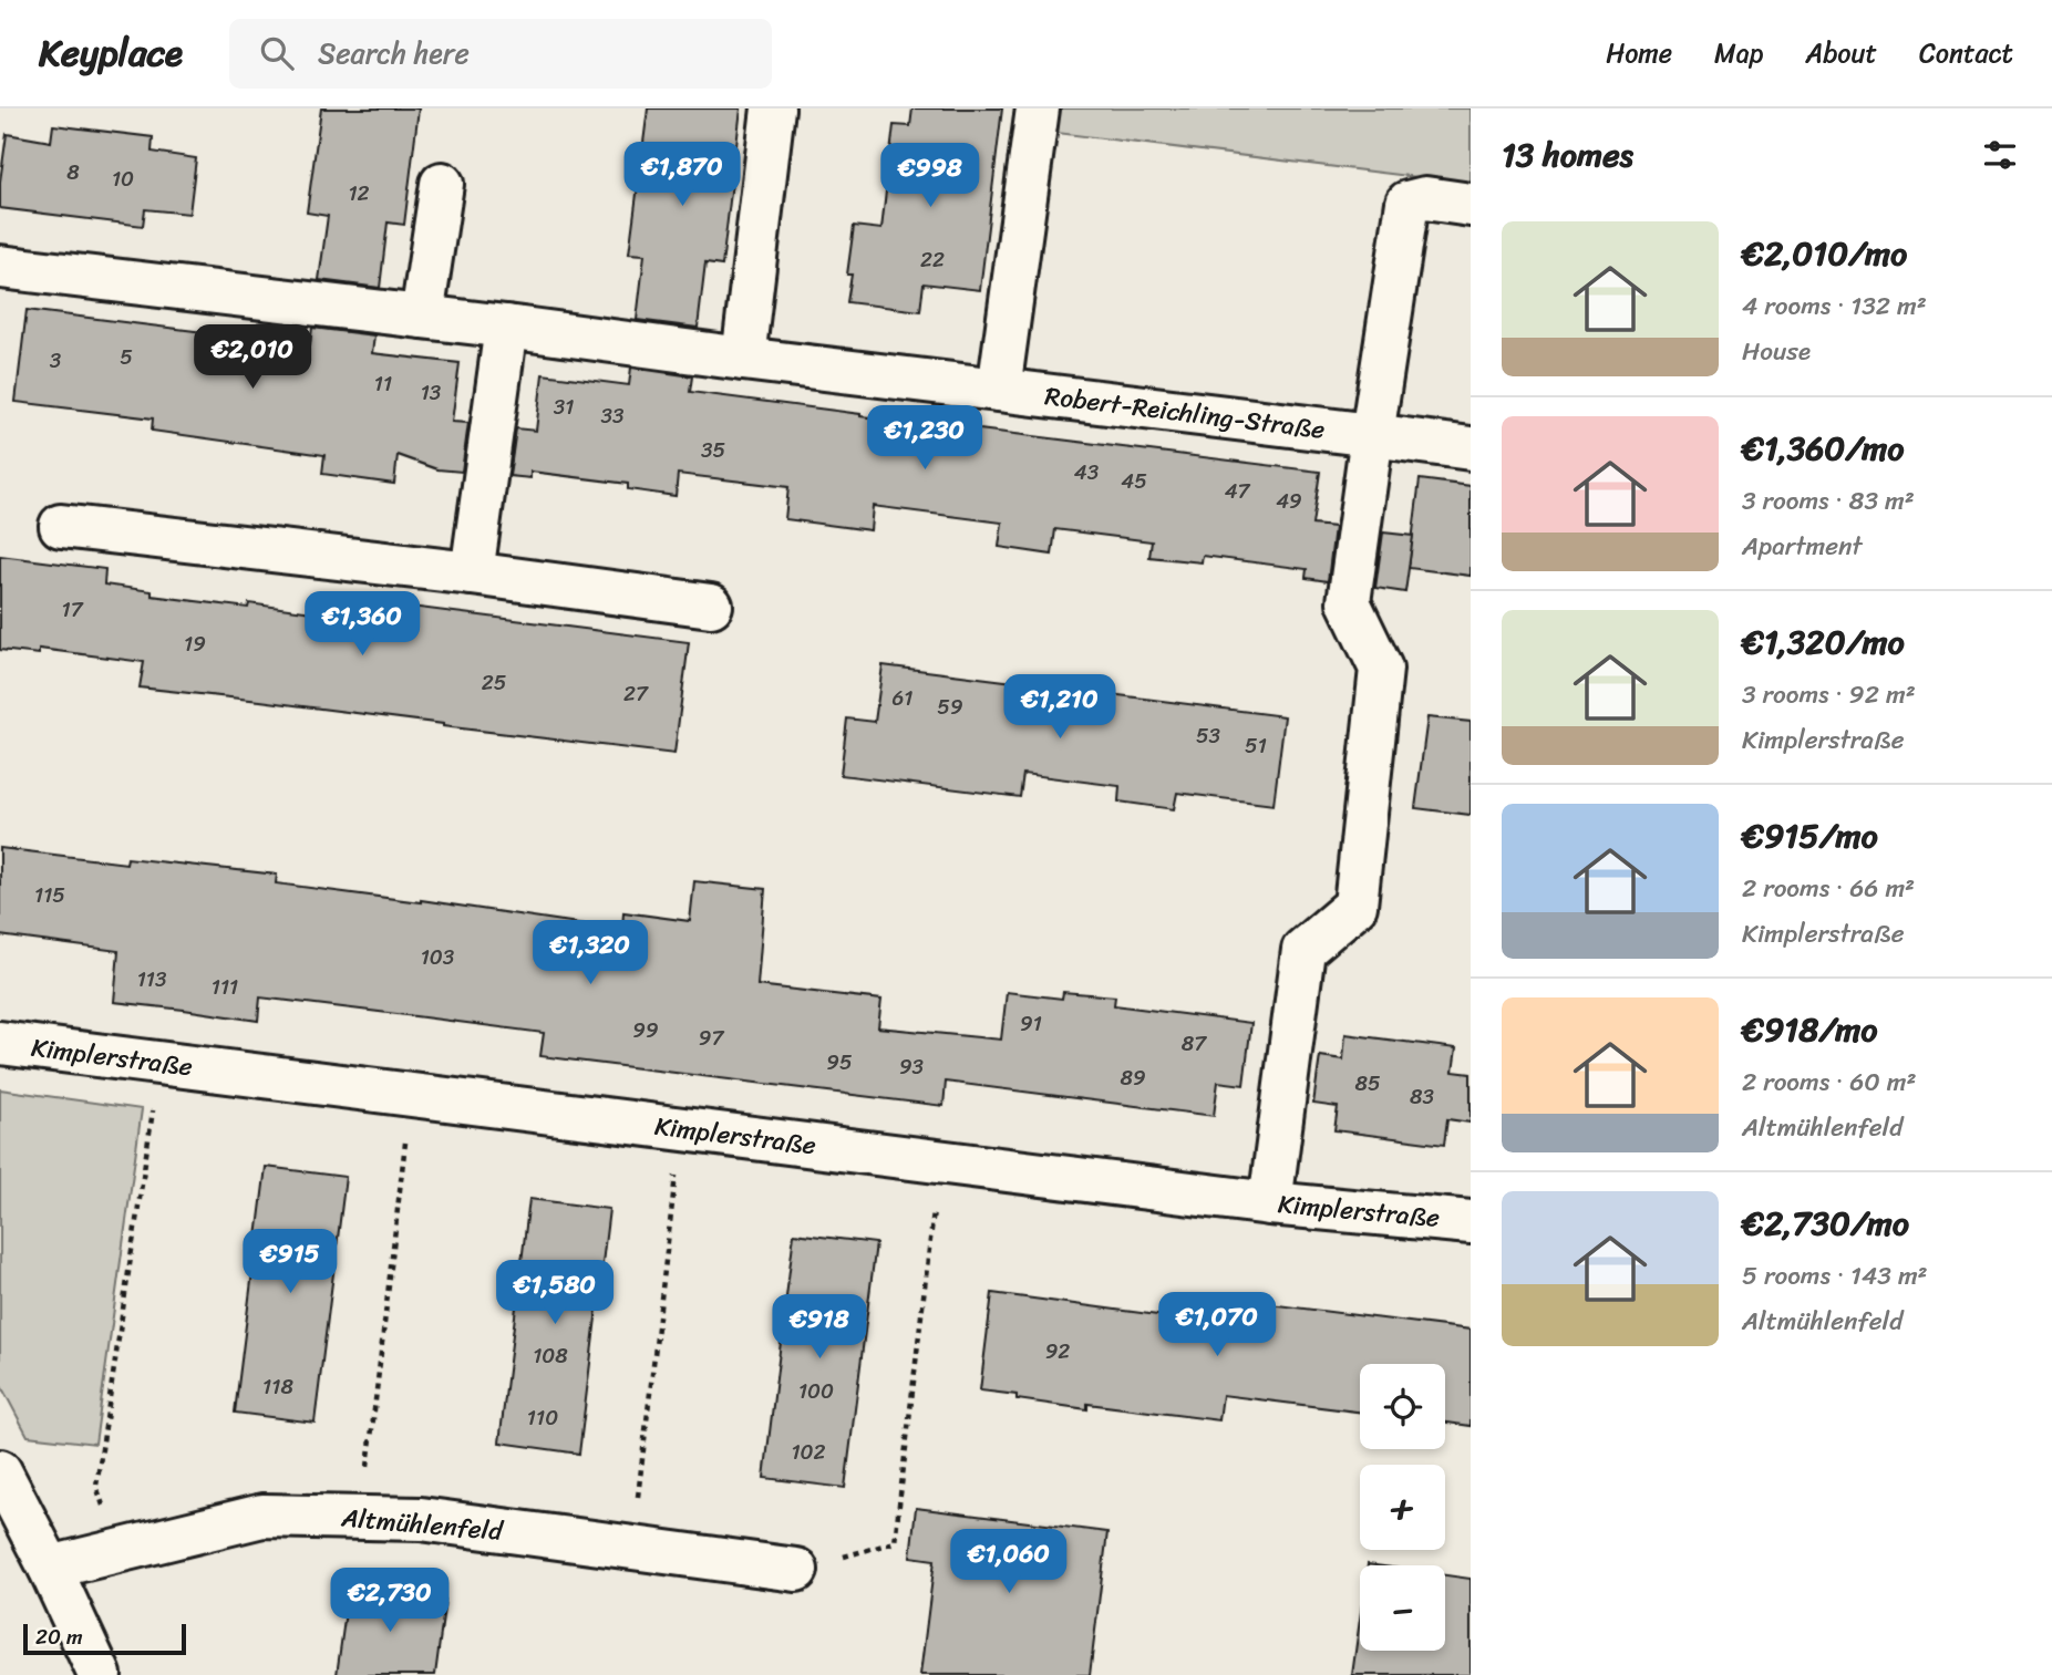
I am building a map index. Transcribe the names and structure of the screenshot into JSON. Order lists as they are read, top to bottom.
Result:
{
  "streets": {
    "street": ["Robert-Reichling-Straße", "Kimplerstraße", "Altmühlenfeld"]
  },
  "house_numbers": [
    "8",
    "10",
    "12",
    "22",
    "5",
    "3",
    "11",
    "13",
    "31",
    "33",
    "35",
    "43",
    "45",
    "47",
    "49",
    "17",
    "19",
    "25",
    "27",
    "61",
    "59",
    "53",
    "51",
    "115",
    "103",
    "113",
    "111",
    "91",
    "99",
    "97",
    "87",
    "95",
    "93",
    "89",
    "85",
    "83",
    "92",
    "108",
    "118",
    "100",
    "110",
    "102"
  ],
  "scale_bar": "20 m",
  "page": {
    "header": "Keyplace",
    "search": "Search here",
    "nav": [
      "Home",
      "Map",
      "About",
      "Contact"
    ],
    "heading": "13 homes",
    "price": [
      "€1,870",
      "€998",
      "€2,010",
      "€1,230",
      "€1,360",
      "€1,210",
      "€1,320",
      "€915",
      "€1,580",
      "€1,070",
      "€918",
      "€1,060",
      "€2,730"
    ],
    "list": [
      {
        "name": "€2,010/mo",
        "note": "4 rooms · 132 m² · House"
      },
      {
        "name": "€1,360/mo",
        "note": "3 rooms · 83 m² · Apartment"
      },
      {
        "name": "€1,320/mo",
        "note": "3 rooms · 92 m² · Kimplerstraße"
      },
      {
        "name": "€915/mo",
        "note": "2 rooms · 66 m² · Kimplerstraße"
      },
      {
        "name": "€918/mo",
        "note": "2 rooms · 60 m² · Altmühlenfeld"
      },
      {
        "name": "€2,730/mo",
        "note": "5 rooms · 143 m² · Altmühlenfeld"
      }
    ],
    "map_buttons": ["+", "−"],
    "scale": "20 m"
  }
}
